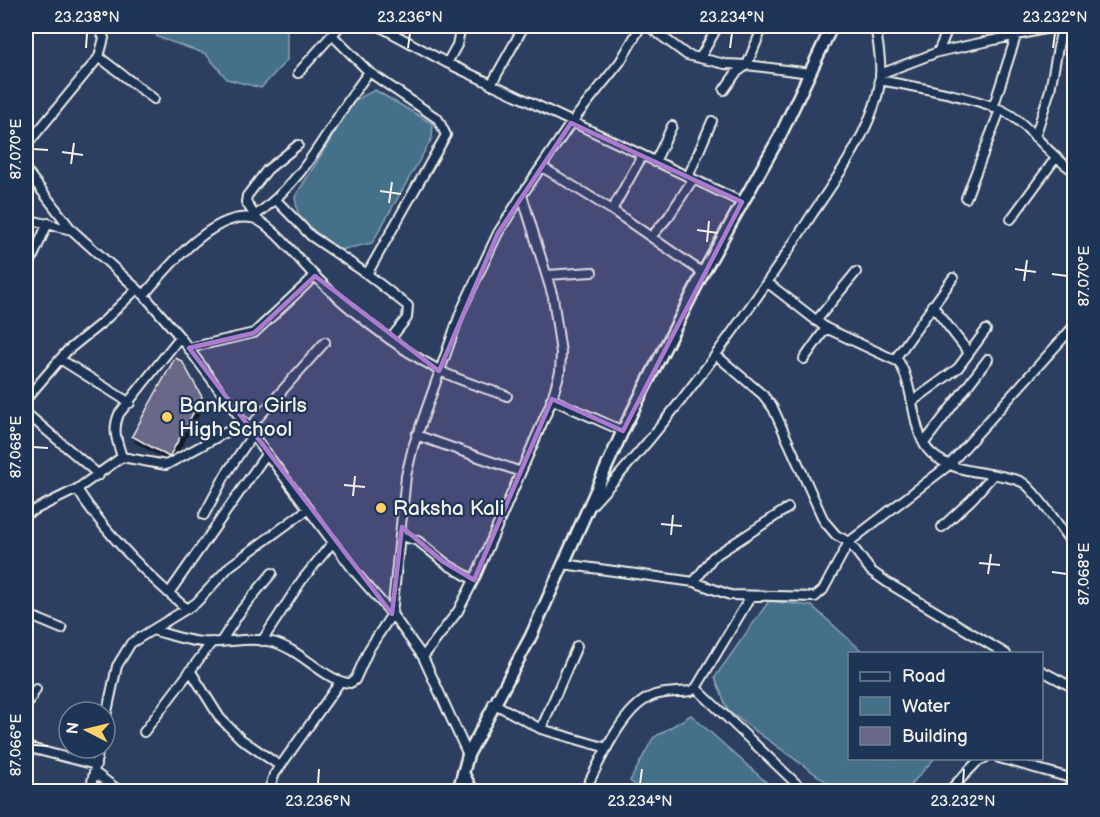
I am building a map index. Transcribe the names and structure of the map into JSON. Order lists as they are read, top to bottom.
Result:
{
  "places": ["Bankura Girls High School", "Raksha Kali"],
  "legend": ["Road", "Water", "Building"],
  "north": "left",
  "coordinates": [
    "23.238°N",
    "23.236°N",
    "23.234°N",
    "23.232°N",
    "87.070°E",
    "87.068°E",
    "87.066°E"
  ]
}
